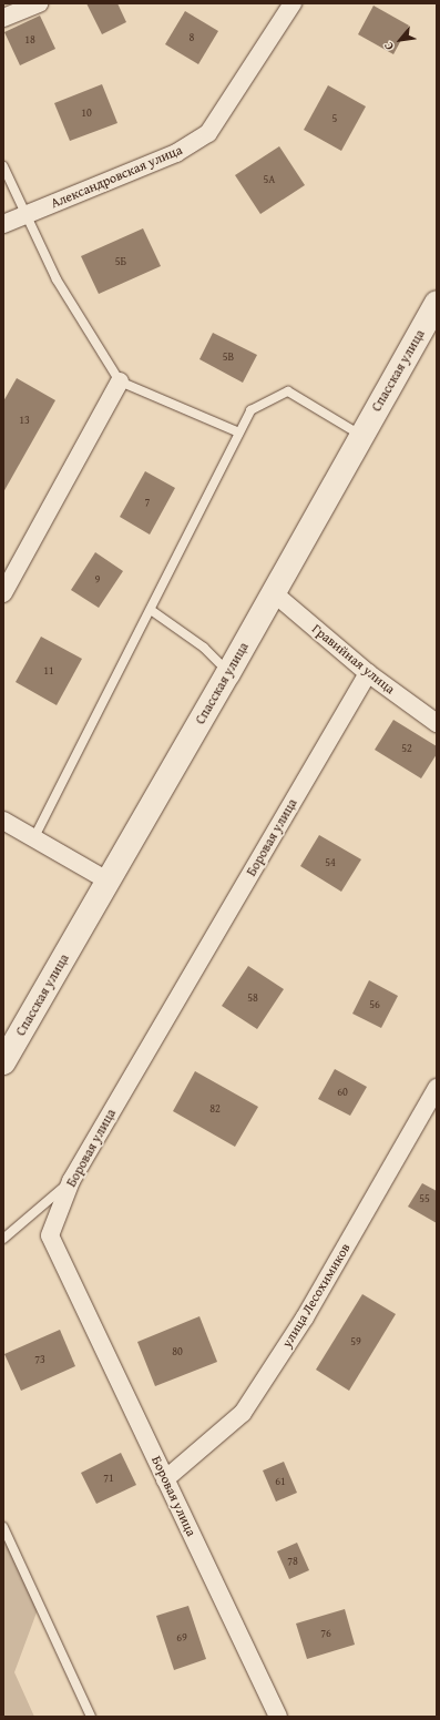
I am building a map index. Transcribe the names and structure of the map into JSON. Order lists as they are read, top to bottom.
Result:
{
  "streets": {
    "street": [
      "Александровская улица",
      "Спасская улица",
      "Гравийная улица",
      "Боровая улица",
      "улица Лесохимиков"
    ]
  },
  "crossings": [
    ["Спасская улица", "Гравийная улица"],
    ["Гравийная улица", "Боровая улица"],
    ["Боровая улица", "улица Лесохимиков"]
  ],
  "house_numbers": [
    "8",
    "18",
    "10",
    "5",
    "5А",
    "5Б",
    "5В",
    "13",
    "7",
    "9",
    "11",
    "52",
    "54",
    "58",
    "56",
    "60",
    "82",
    "55",
    "59",
    "80",
    "73",
    "71",
    "61",
    "78",
    "76",
    "69"
  ],
  "north": "bottom left"
}
